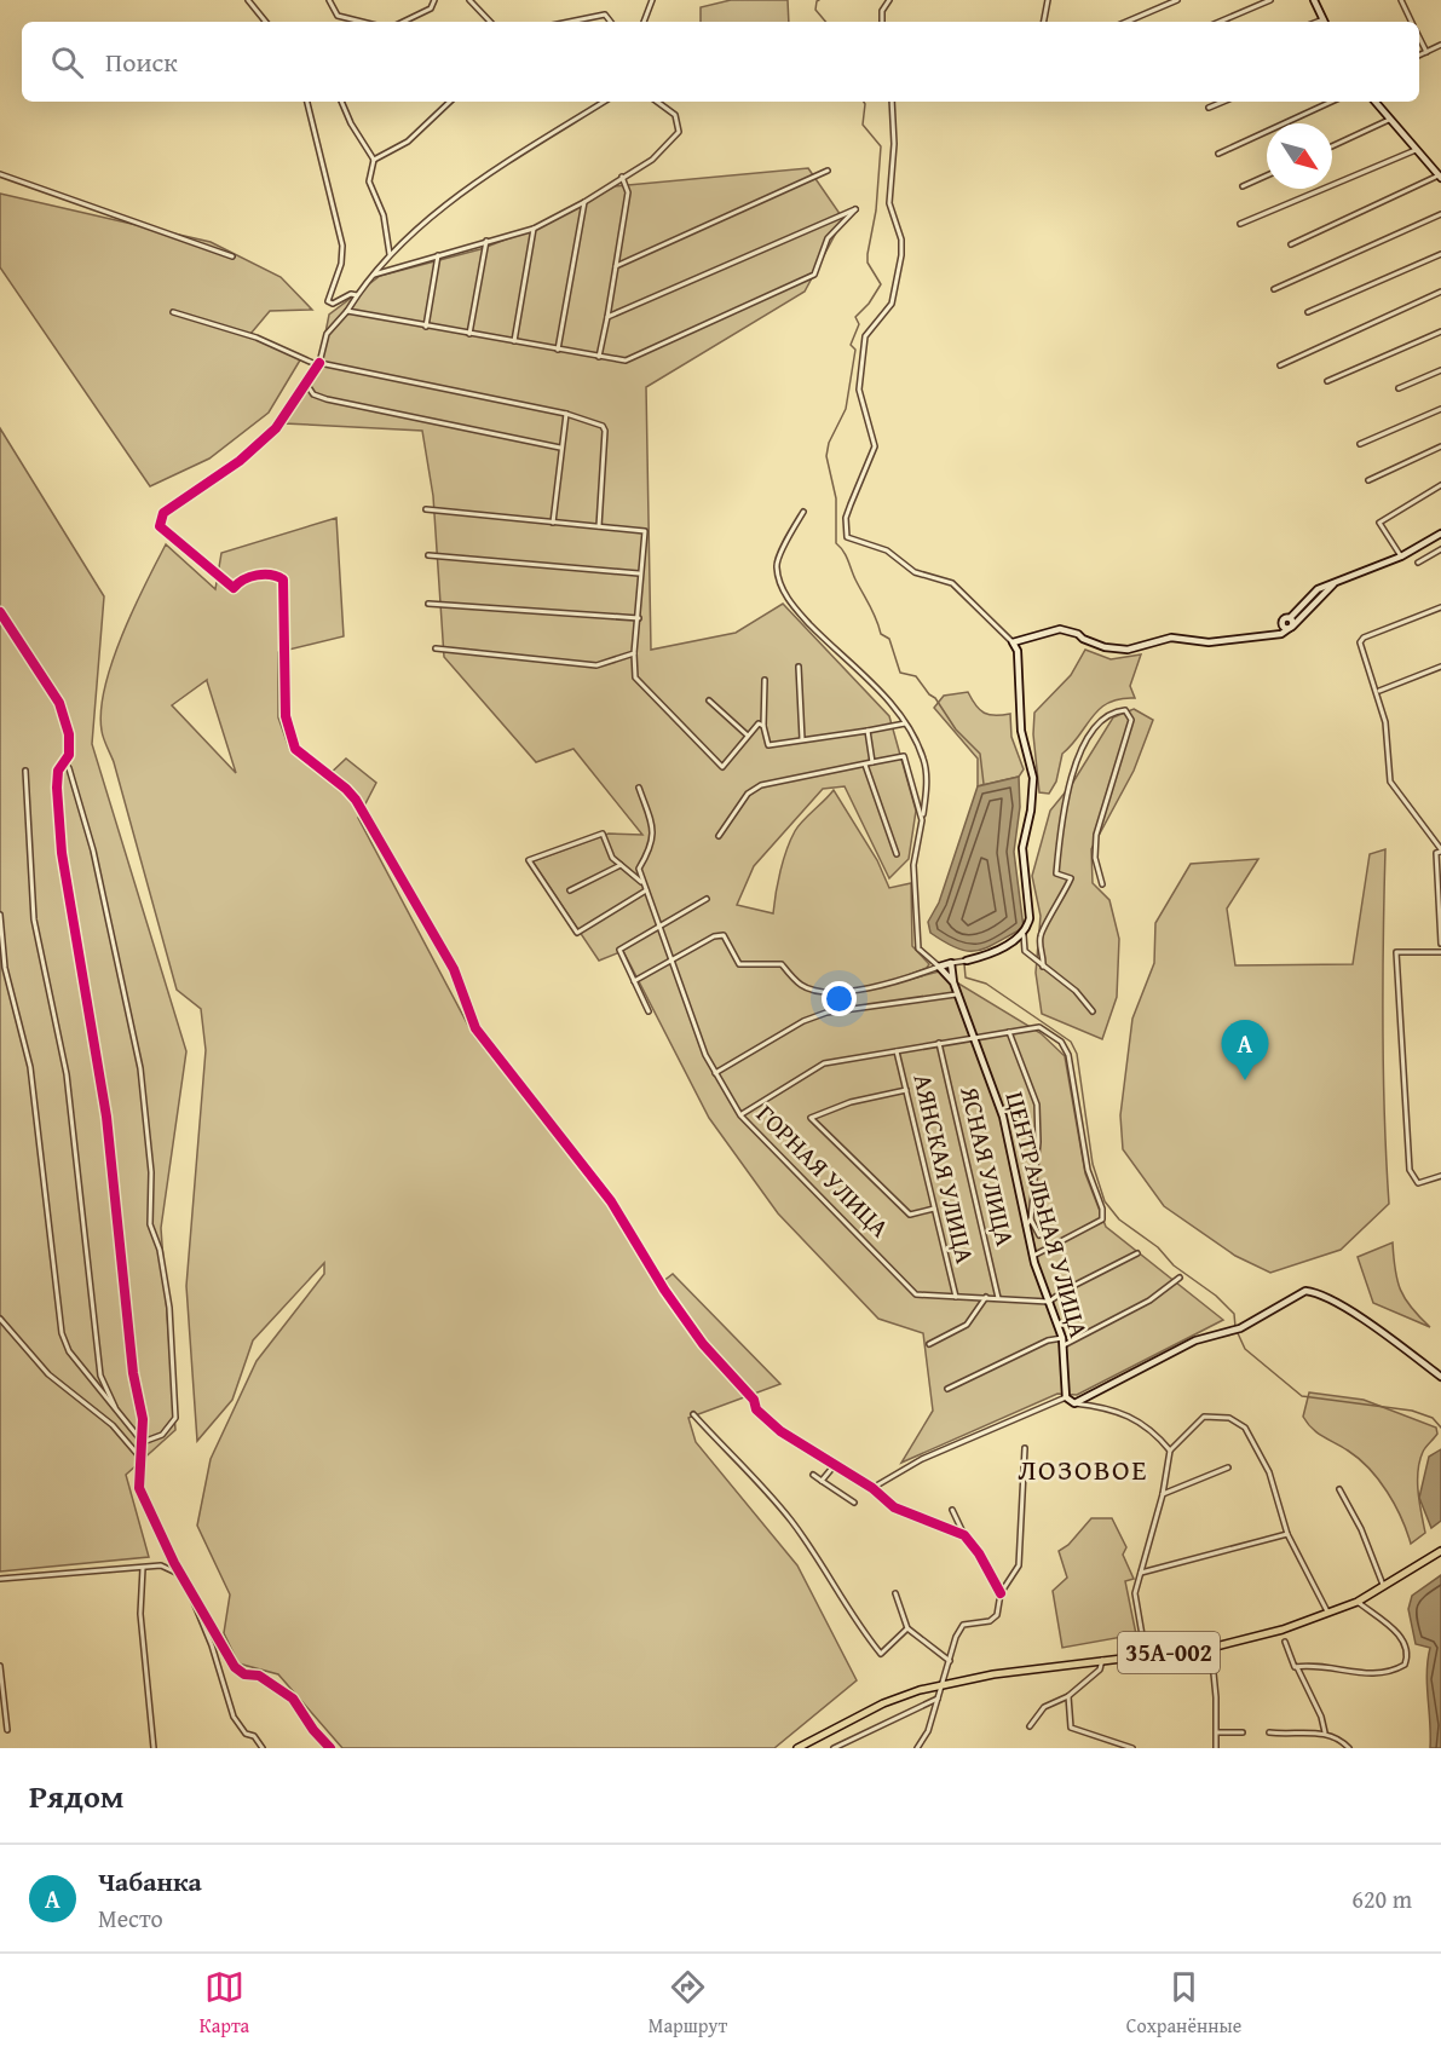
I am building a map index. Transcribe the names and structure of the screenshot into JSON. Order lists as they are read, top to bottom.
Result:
{
  "streets": {
    "main road": ["ЦЕНТРАЛЬНАЯ УЛИЦА", "35А-002"],
    "street": ["ЯСНАЯ УЛИЦА", "АЯНСКАЯ УЛИЦА", "ГОРНАЯ УЛИЦА"]
  },
  "crossings": [
    ["ЯСНАЯ УЛИЦА", "ГОРНАЯ УЛИЦА"],
    ["АЯНСКАЯ УЛИЦА", "ГОРНАЯ УЛИЦА"],
    ["ГОРНАЯ УЛИЦА", "ЦЕНТРАЛЬНАЯ УЛИЦА"]
  ],
  "districts": ["ЛОЗОВОЕ"],
  "north": "bottom right",
  "page": {
    "search": "Поиск",
    "pins": "A",
    "heading": "Рядом",
    "list": [
      {
        "mark": "A",
        "name": "Чабанка",
        "note": "Место",
        "value": "620 m"
      }
    ],
    "nav": ["Карта", "Маршрут", "Сохранённые"]
  }
}
